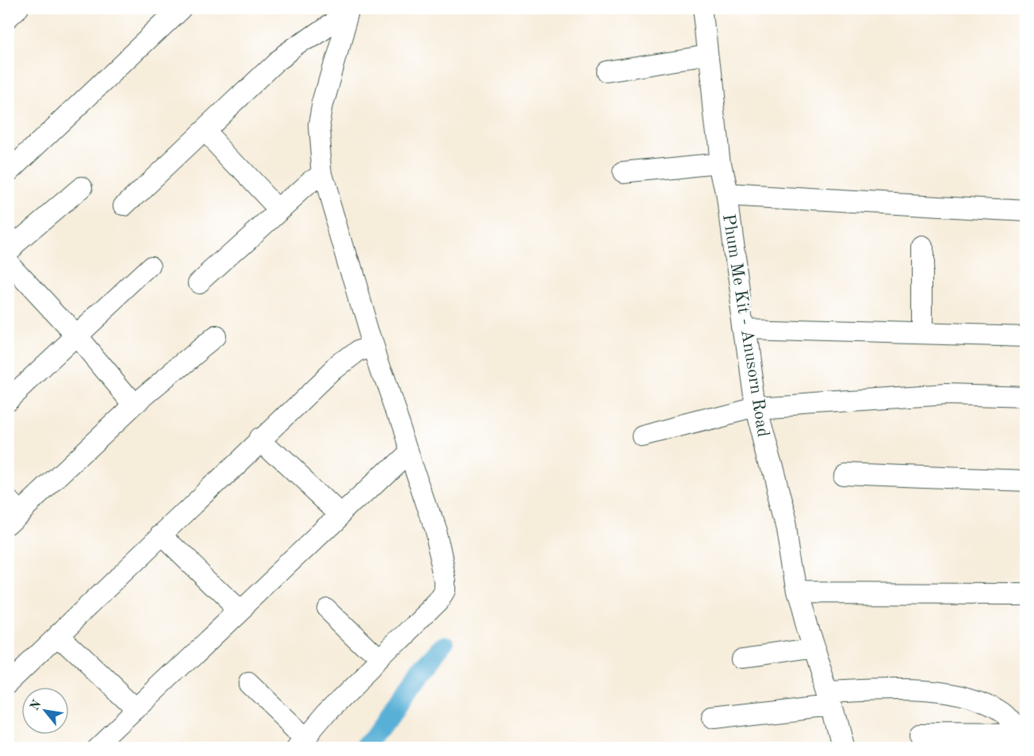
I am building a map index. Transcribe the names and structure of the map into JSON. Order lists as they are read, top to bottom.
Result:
{
  "streets": {
    "street": ["Phum Me Kit - Anusorn Road"]
  },
  "north": "top left"
}
